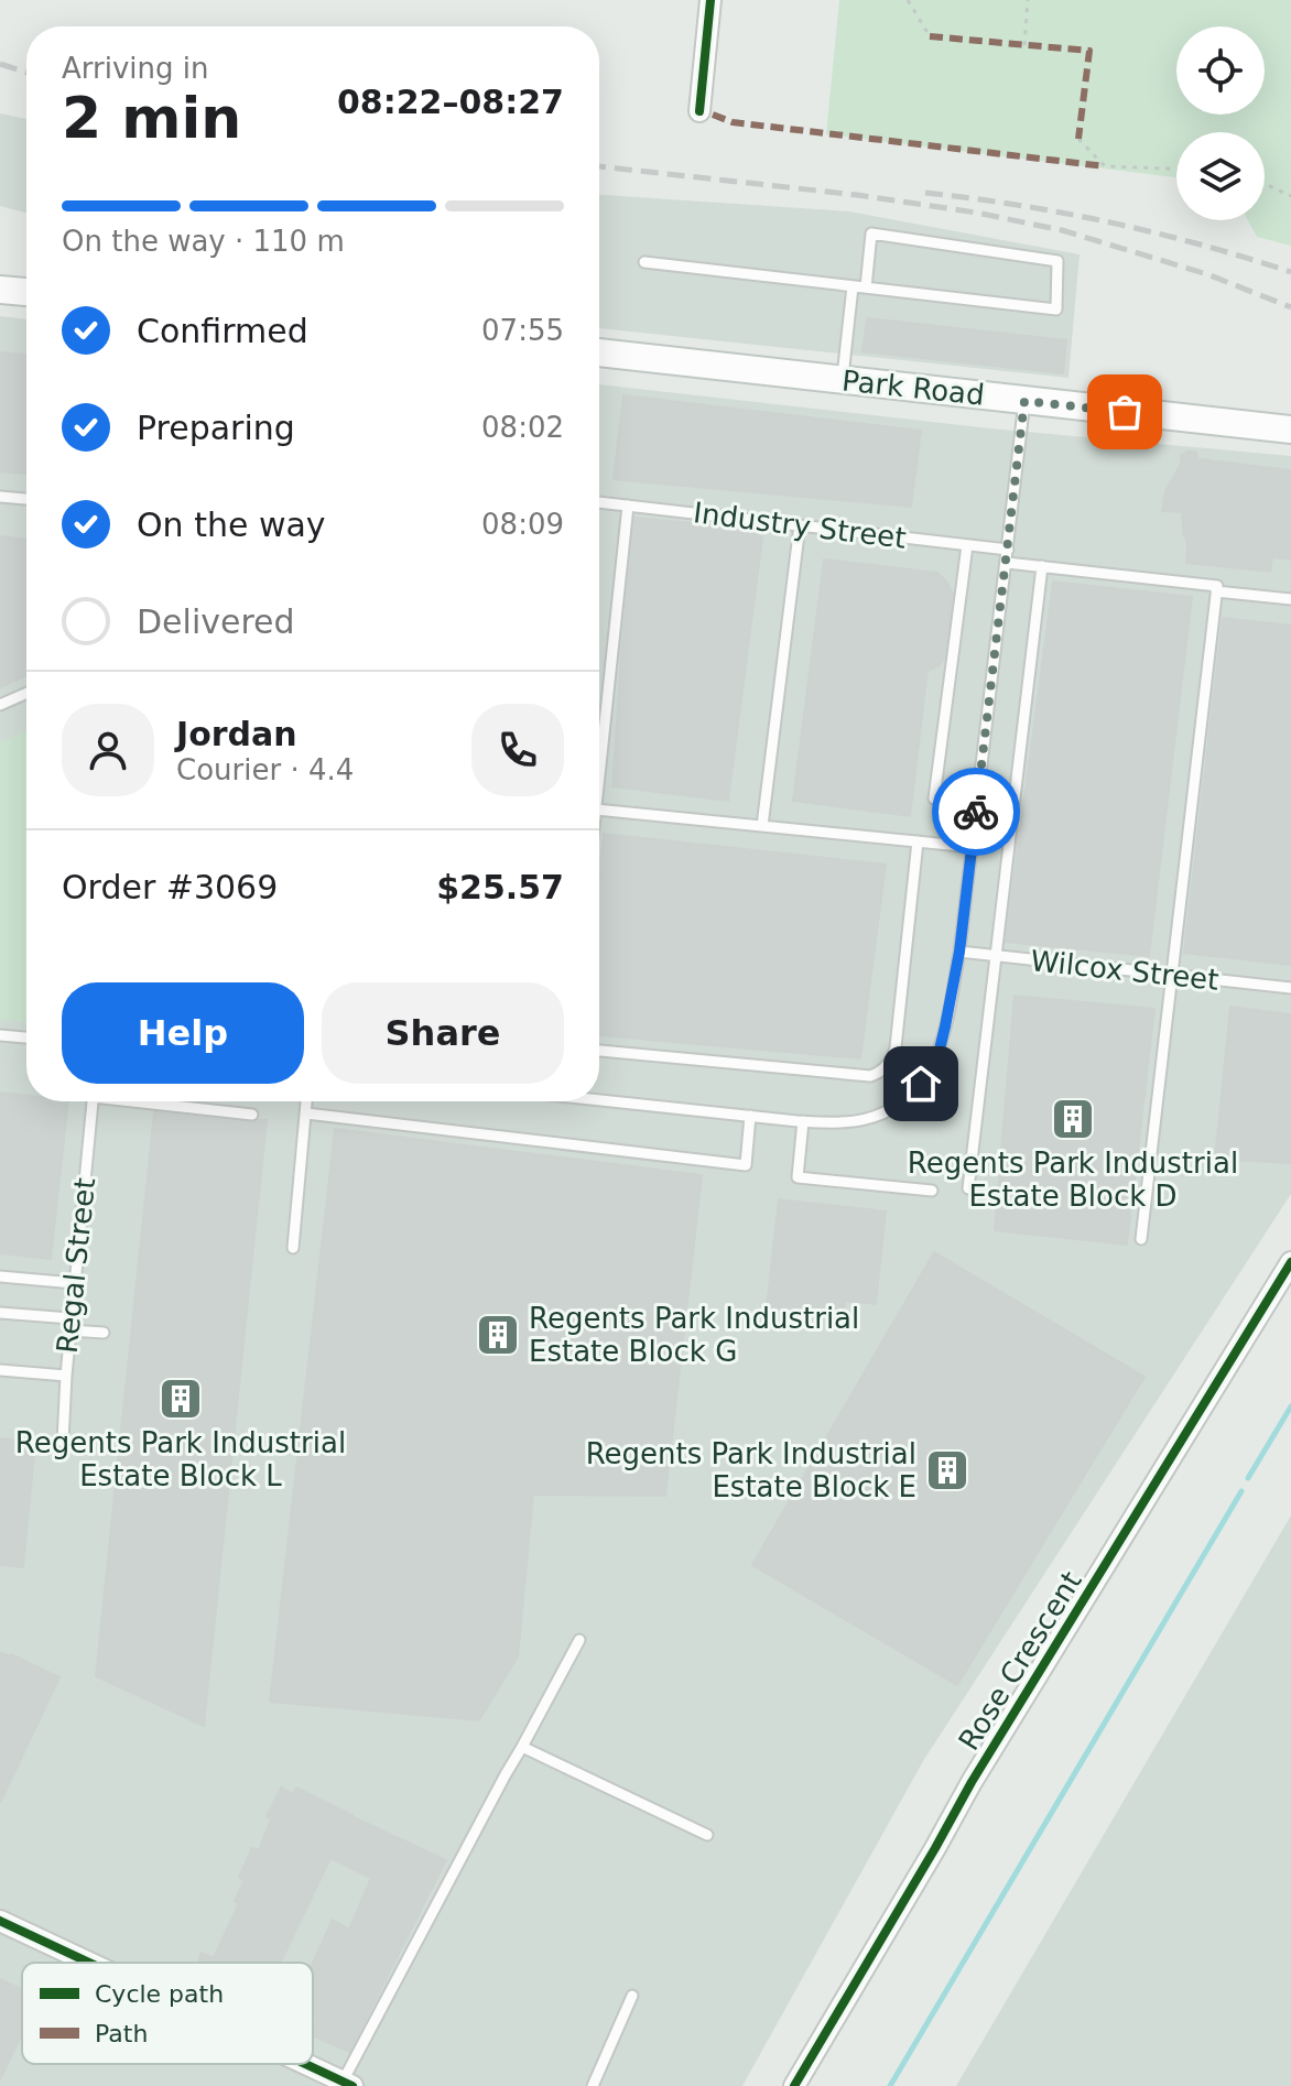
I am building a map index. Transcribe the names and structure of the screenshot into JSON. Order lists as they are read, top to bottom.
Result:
{
  "streets": {
    "main road": ["Park Road"],
    "street": ["Rose Crescent"],
    "lane": ["Industry Street", "Wilcox Street", "Regal Street"]
  },
  "places": {
    "building": [
      "Regents Park Industrial Estate Block D",
      "Regents Park Industrial Estate Block G",
      "Regents Park Industrial Estate Block L",
      "Regents Park Industrial Estate Block E"
    ]
  },
  "legend": ["Cycle path", "Path"],
  "page": {
    "heading": ["2 min", "Arriving in", "08:22–08:27"],
    "panel": [
      "Jordan",
      "Courier · 4.4",
      "Order #3069",
      "$25.57"
    ],
    "bar": "On the way · 110 m",
    "list": [
      ["Confirmed", "07:55"],
      ["Preparing", "08:02"],
      ["On the way", "08:09"],
      "Delivered"
    ],
    "buttons": ["Help", "Share"]
  }
}
